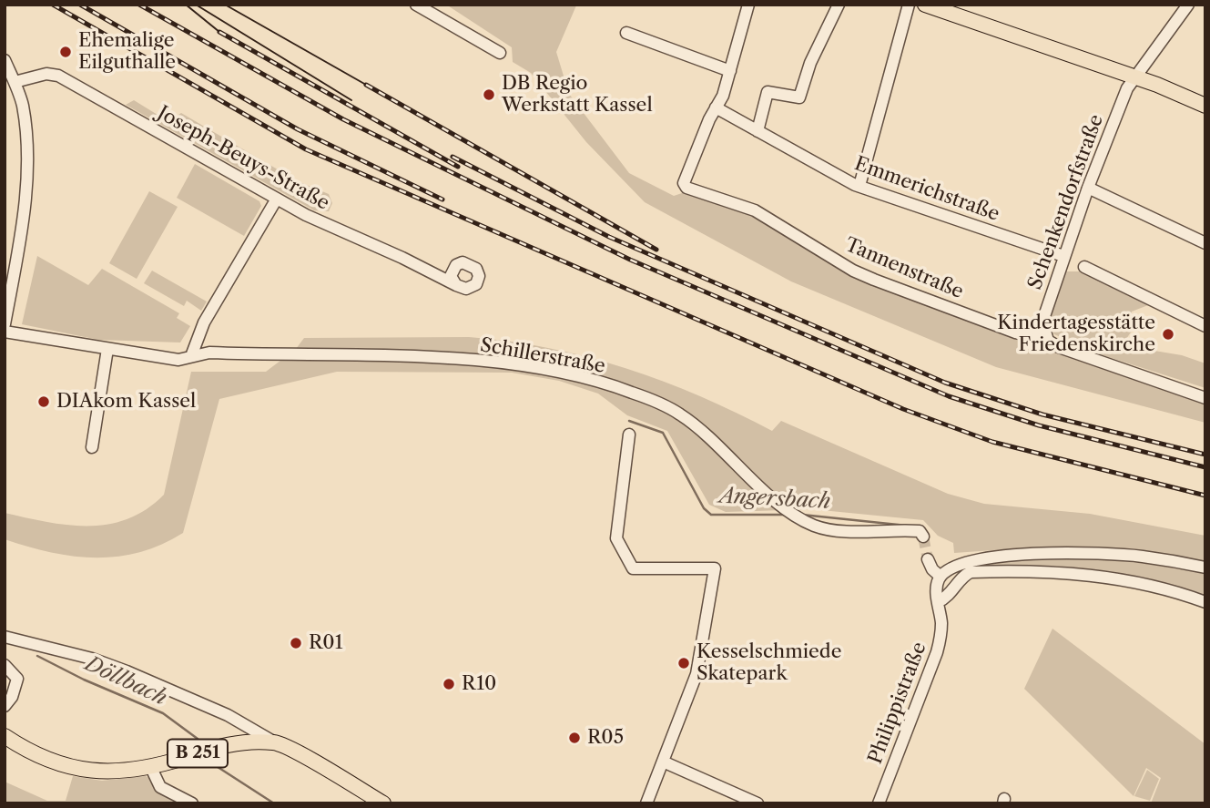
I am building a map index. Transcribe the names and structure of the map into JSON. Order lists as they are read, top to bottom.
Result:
{
  "streets": {
    "main road": ["B 251"],
    "street": [
      "Joseph-Beuys-Straße",
      "Emmerichstraße",
      "Schenkendorfstraße",
      "Tannenstraße",
      "Schillerstraße",
      "Philippistraße"
    ]
  },
  "crossings": [
    ["Emmerichstraße", "Schenkendorfstraße"],
    ["Emmerichstraße", "Tannenstraße"],
    ["Schenkendorfstraße", "Tannenstraße"]
  ],
  "water": ["Angersbach", "Döllbach"],
  "places": [
    "Ehemalige Eilguthalle",
    "DB Regio Werkstatt Kassel",
    "Kindertagesstätte Friedenskirche",
    "DIAkom Kassel",
    "R01",
    "Kesselschmiede Skatepark",
    "R10",
    "R05"
  ]
}
